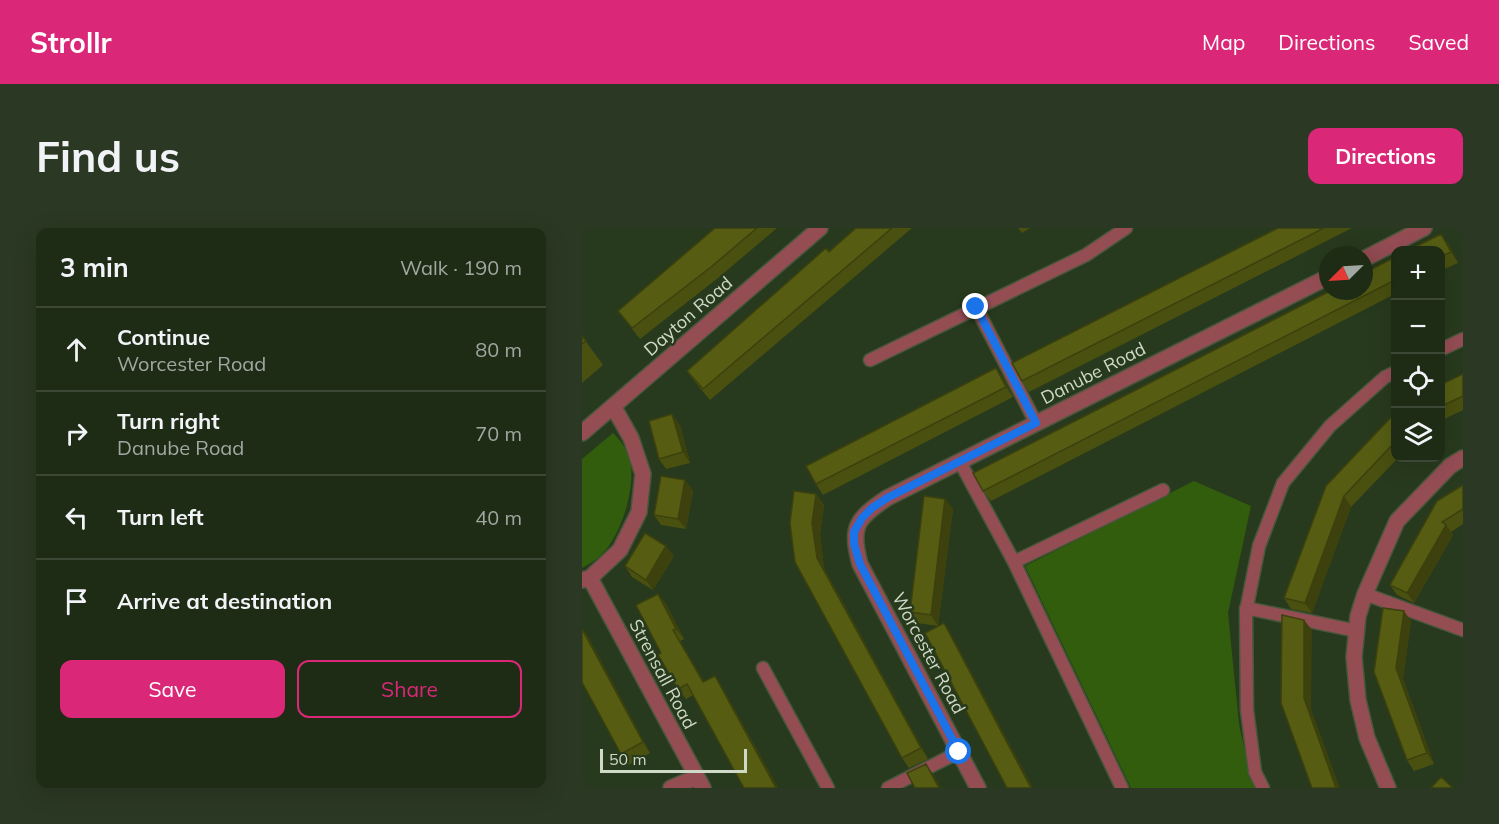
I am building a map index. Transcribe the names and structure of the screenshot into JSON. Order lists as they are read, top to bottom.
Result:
{
  "streets": {
    "street": [
      "Dayton Road",
      "Danube Road",
      "Worcester Road",
      "Strensall Road"
    ]
  },
  "crossings": [
    ["Dayton Road", "Strensall Road"],
    ["Danube Road", "Worcester Road"]
  ],
  "scale_bar": "50 m",
  "north": "bottom left",
  "page": {
    "header": "Strollr",
    "nav": ["Map", "Directions", "Saved"],
    "buttons": [
      "Directions",
      ["Save", "Share"]
    ],
    "title": "Find us",
    "heading": ["3 min", "Walk · 190 m"],
    "map_buttons": ["+", "−"],
    "list": [
      ["Continue", "Worcester Road", "80 m"],
      ["Turn right", "Danube Road", "70 m"],
      ["Turn left", "40 m"],
      "Arrive at destination"
    ],
    "scale": "50 m"
  }
}
